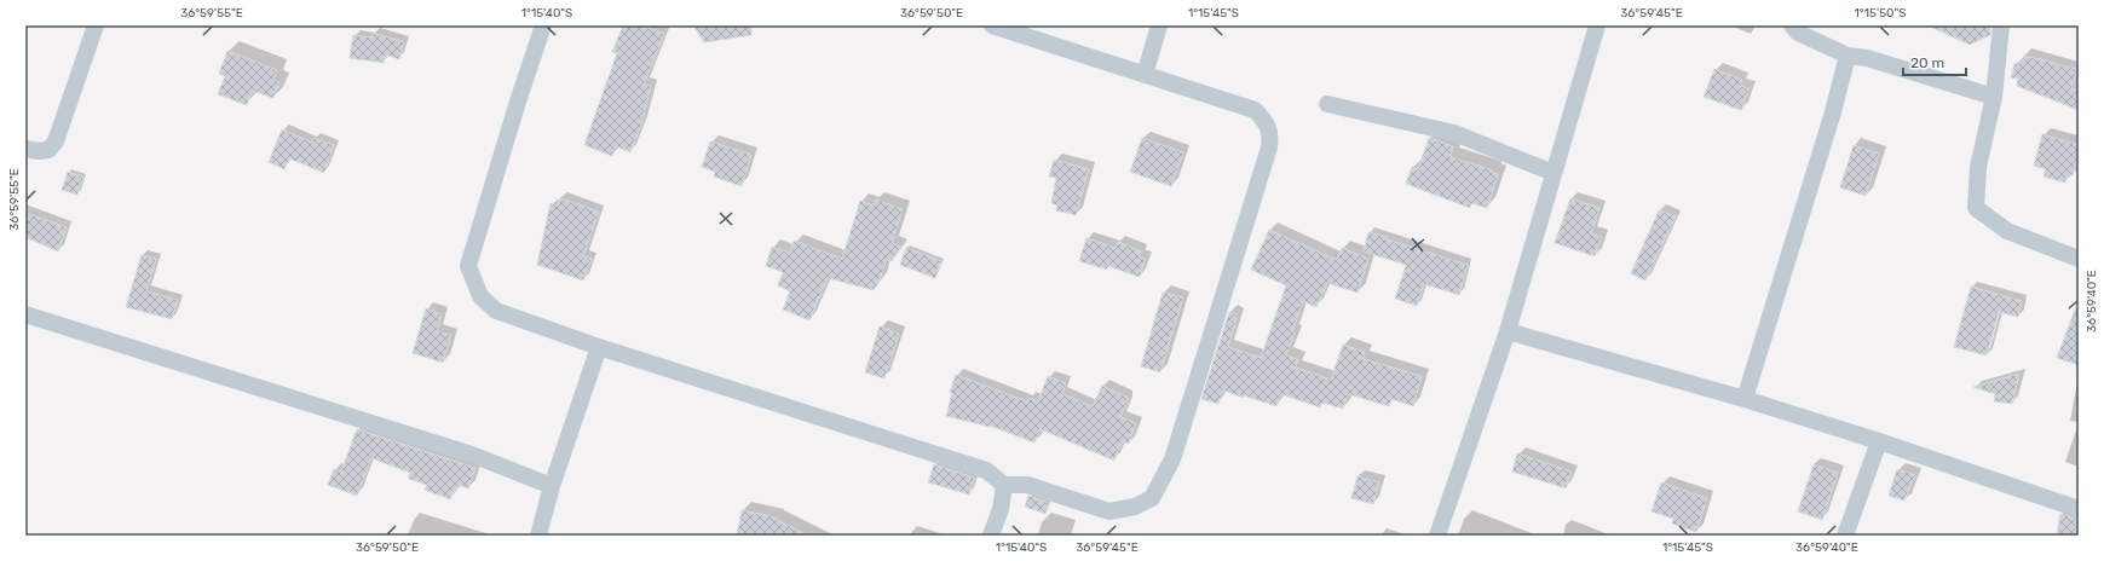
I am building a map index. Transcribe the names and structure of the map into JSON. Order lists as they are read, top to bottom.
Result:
{
  "scale_bar": "20 m",
  "coordinates": [
    "36°59'55\"E",
    "1°15'40\"S",
    "36°59'50\"E",
    "1°15'45\"S",
    "36°59'45\"E",
    "1°15'50\"S",
    "36°59'40\"E"
  ]
}
